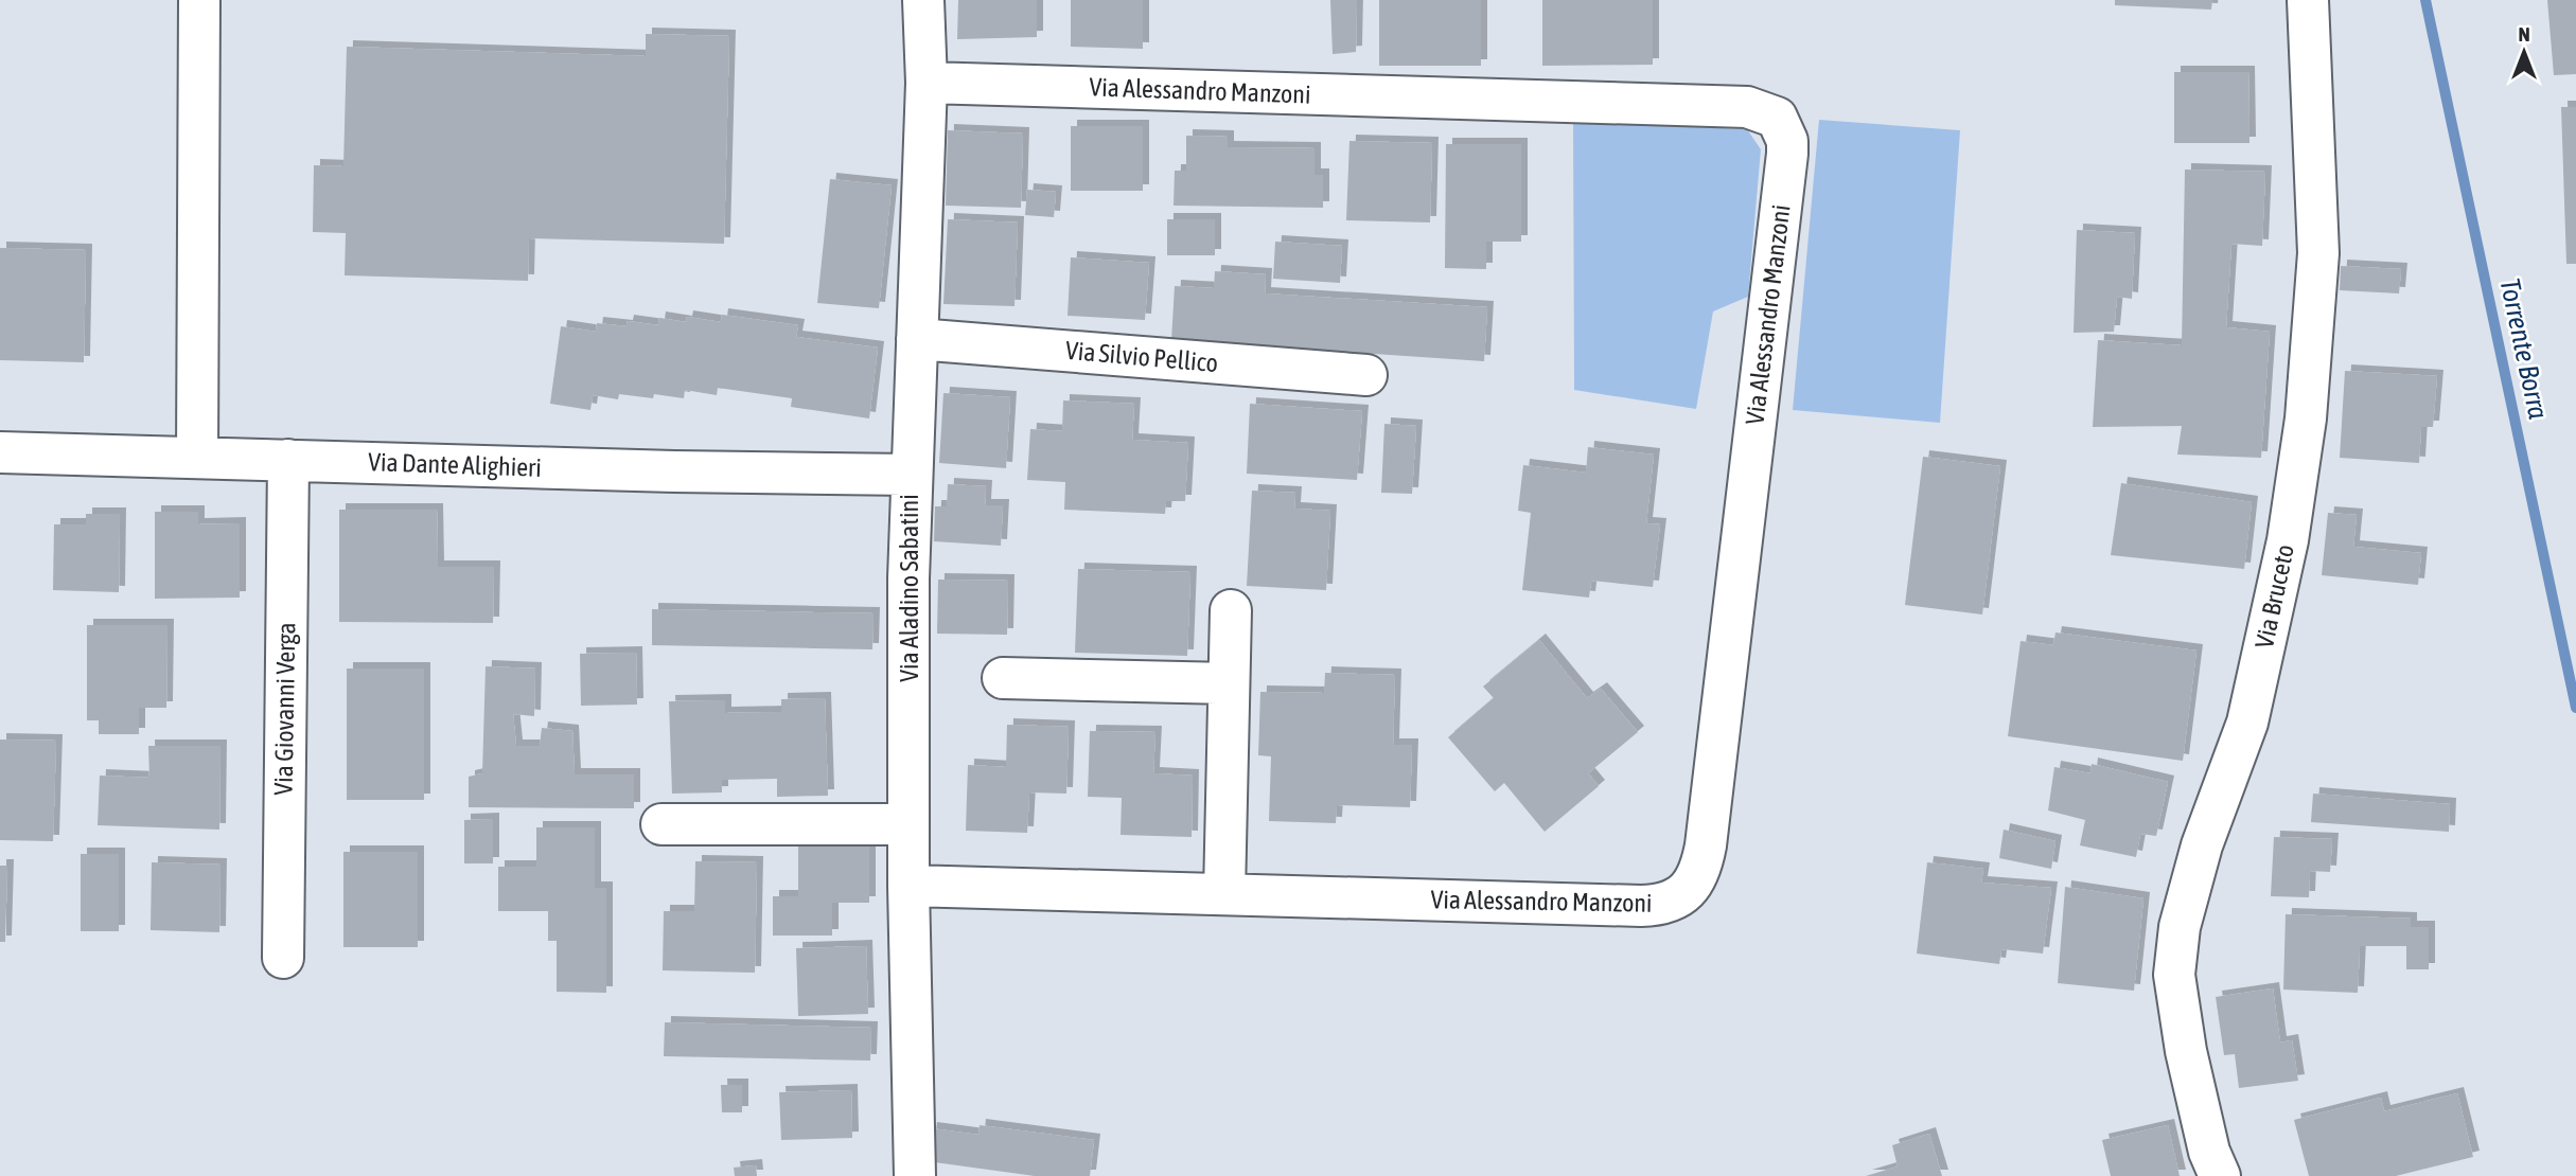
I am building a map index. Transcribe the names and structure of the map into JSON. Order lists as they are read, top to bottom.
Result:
{
  "streets": {
    "street": [
      "Via Alessandro Manzoni",
      "Via Silvio Pellico",
      "Via Dante Alighieri",
      "Via Aladino Sabatini",
      "Via Bruceto",
      "Via Giovanni Verga"
    ]
  },
  "crossings": [
    ["Via Alessandro Manzoni", "Via Aladino Sabatini"],
    ["Via Silvio Pellico", "Via Aladino Sabatini"],
    ["Via Dante Alighieri", "Via Aladino Sabatini"],
    ["Via Dante Alighieri", "Via Giovanni Verga"]
  ],
  "water": ["Torrente Borra"],
  "north": "top"
}
